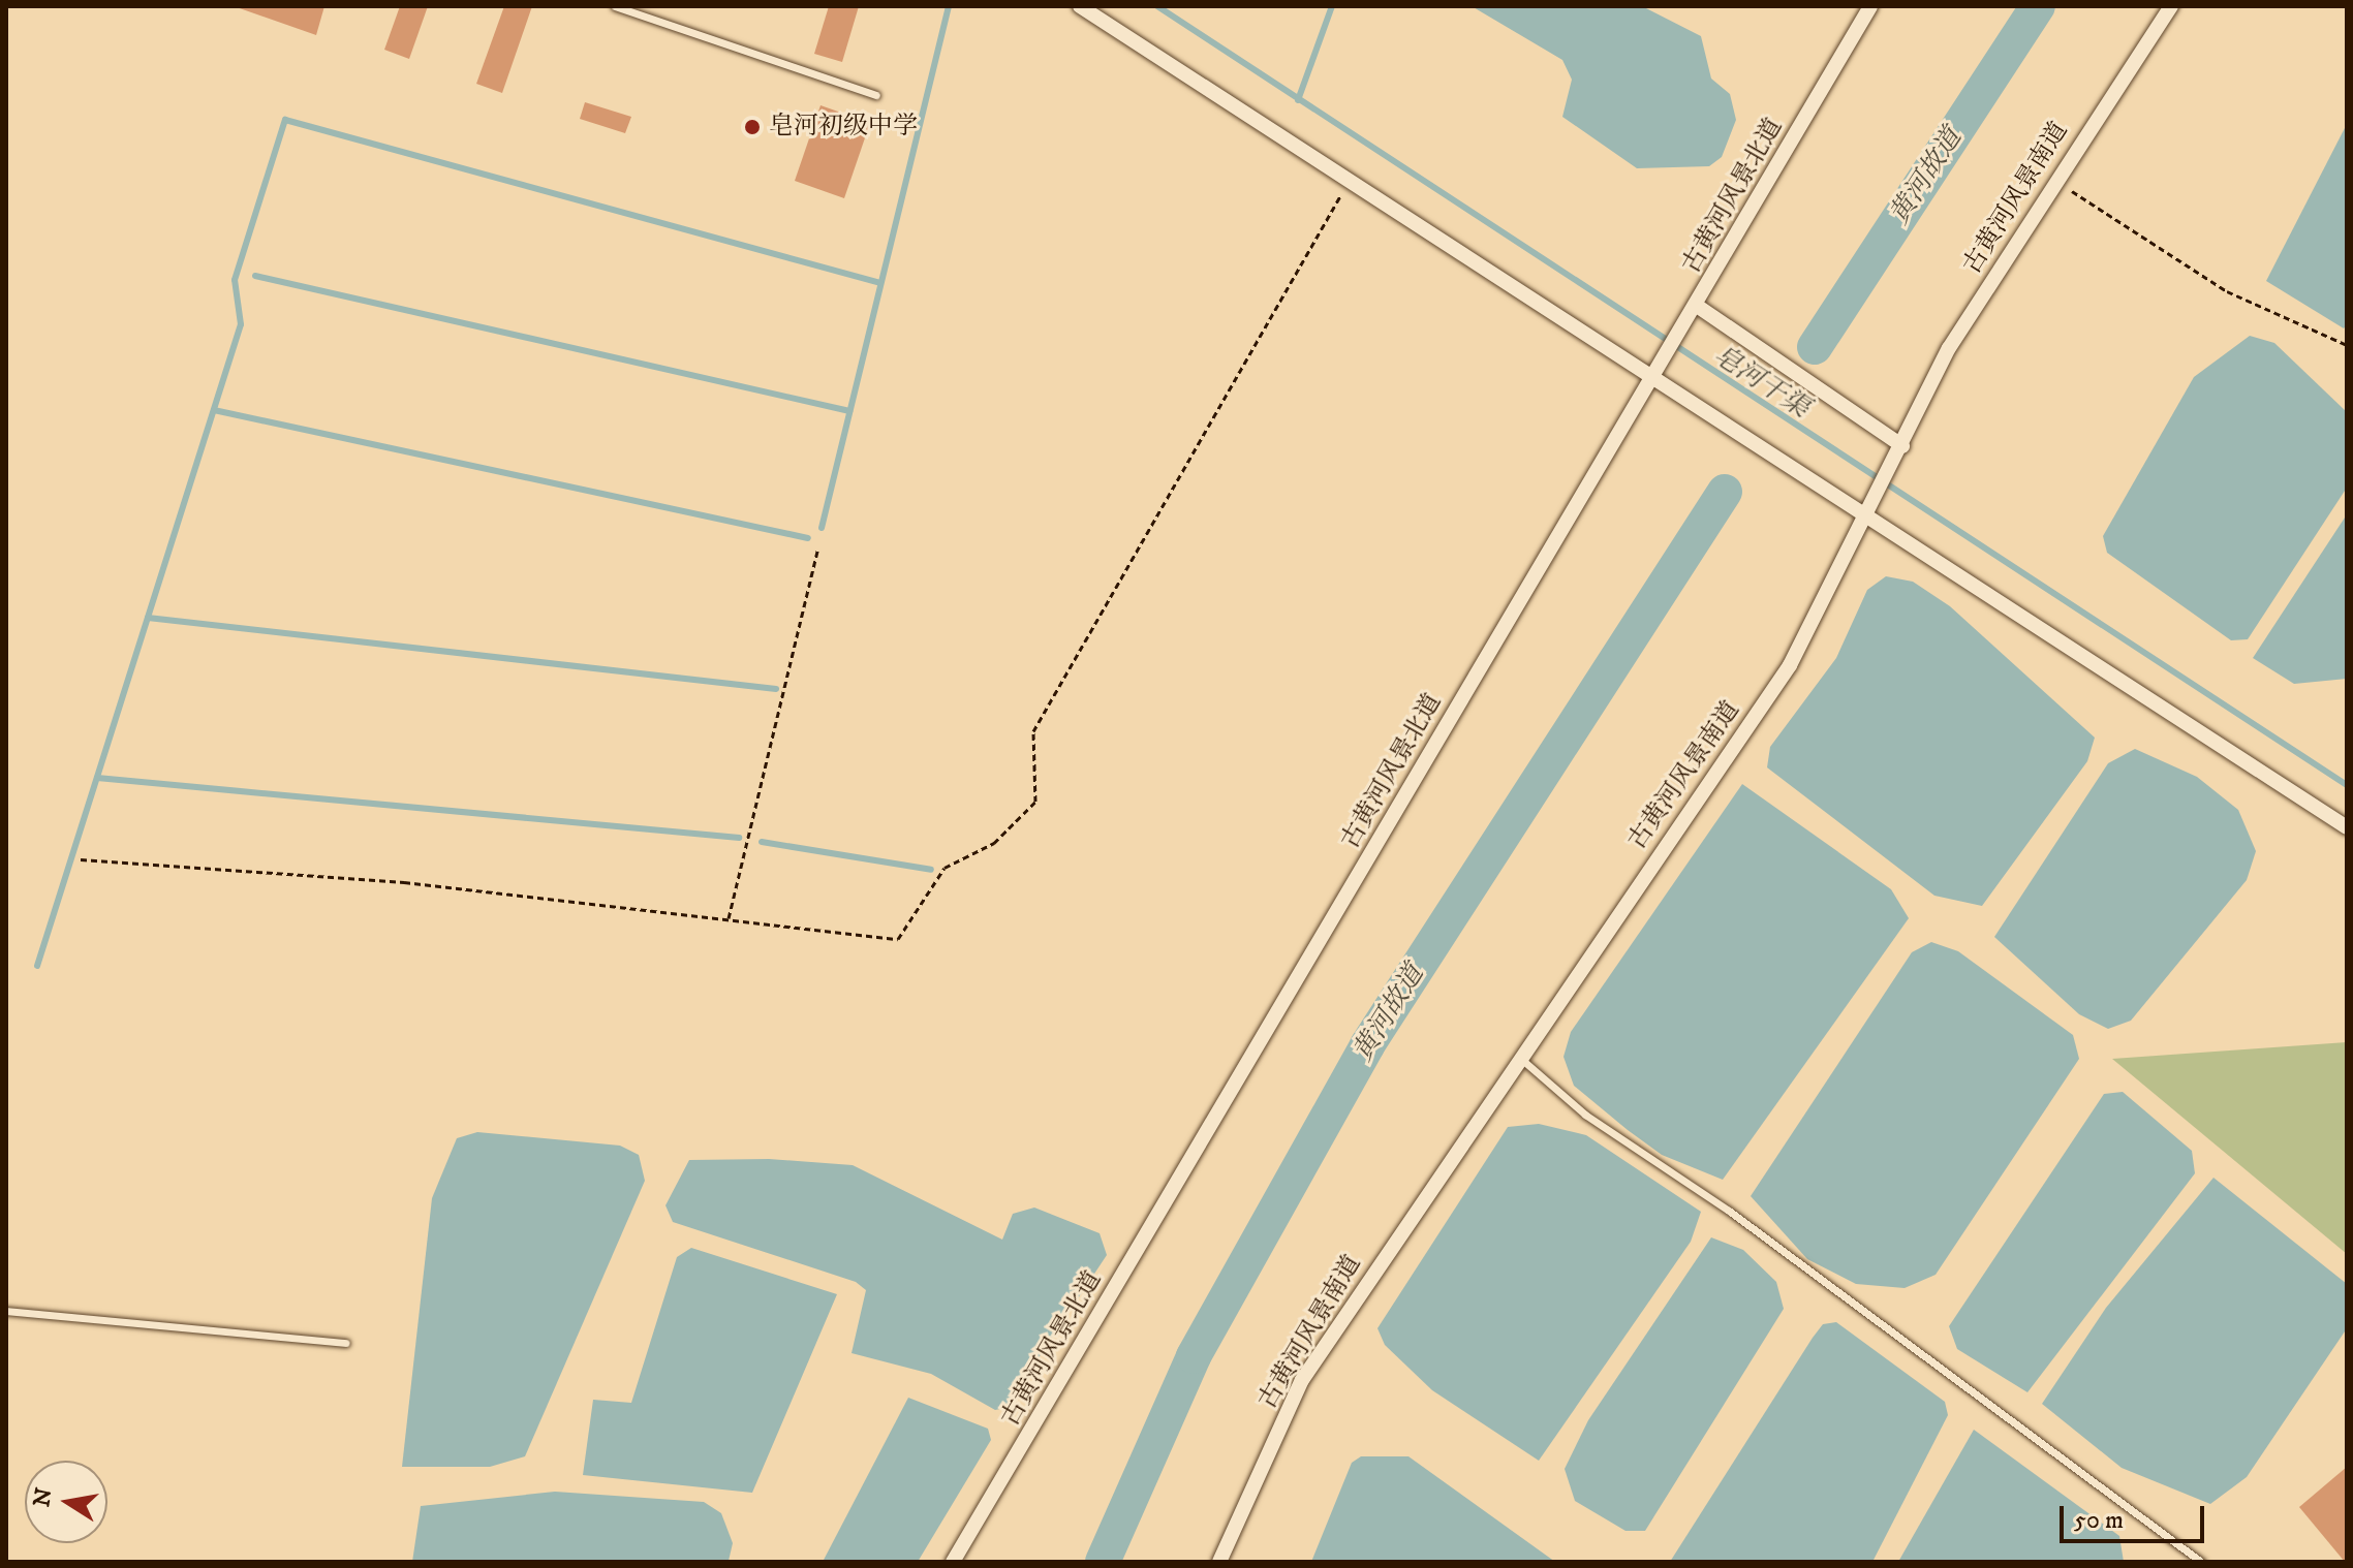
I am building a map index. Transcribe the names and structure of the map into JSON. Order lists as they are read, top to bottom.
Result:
{
  "streets": {
    "street": ["古黄河风景北道", "古黄河风景南道"]
  },
  "water": ["黄河故道", "皂河干渠"],
  "places": ["皂河初级中学"],
  "scale_bar": "50 m",
  "north": "left"
}
